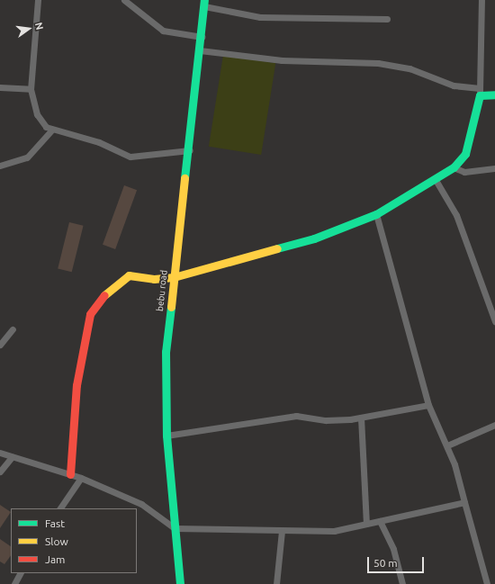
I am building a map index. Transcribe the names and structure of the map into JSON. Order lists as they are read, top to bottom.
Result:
{
  "streets": {
    "street": ["bebu road"]
  },
  "legend": ["Fast", "Slow", "Jam"],
  "scale_bar": "50 m",
  "north": "right"
}
